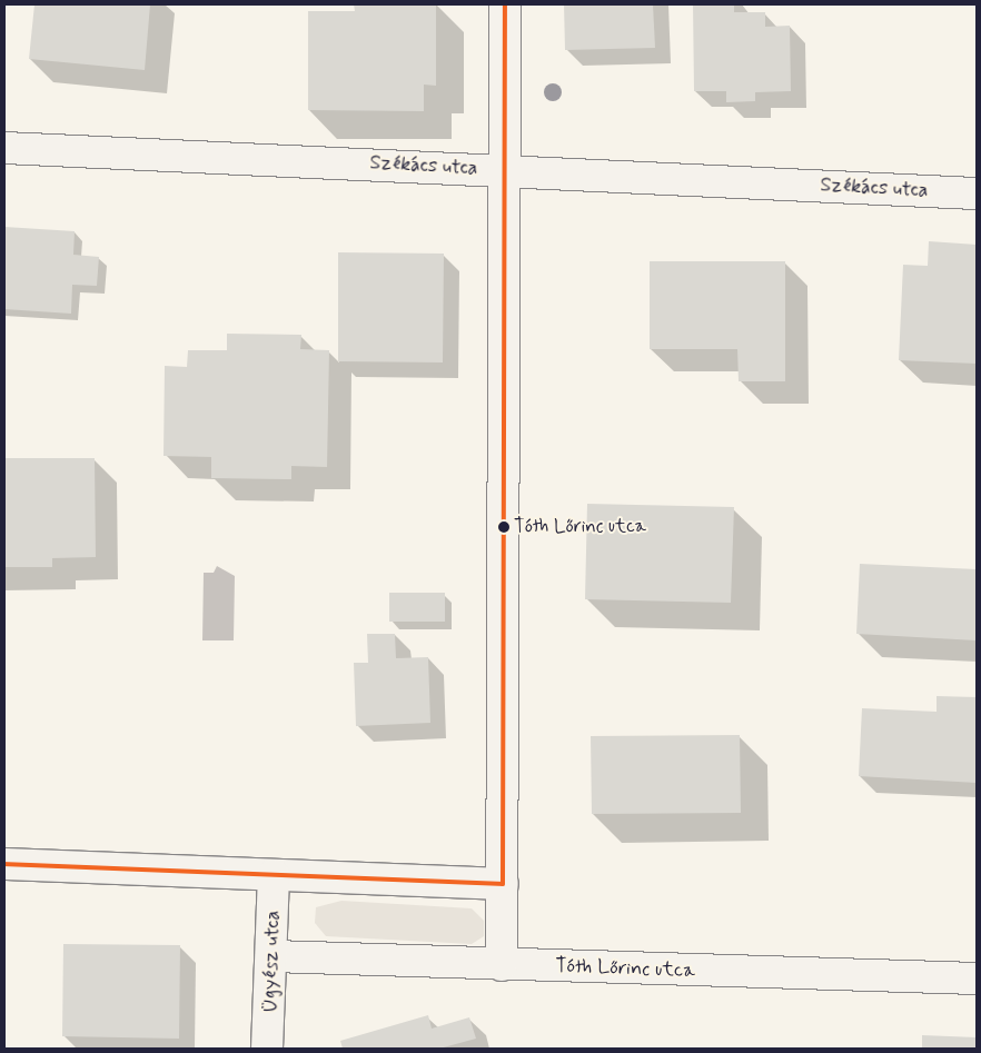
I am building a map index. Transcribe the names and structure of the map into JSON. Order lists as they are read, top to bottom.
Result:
{
  "streets": {
    "street": ["Székács utca", "Ügyész utca", "Tóth Lőrinc utca"]
  },
  "crossings": [
    ["Ügyész utca", "Tóth Lőrinc utca"]
  ],
  "places": ["Tóth Lőrinc utca"]
}
